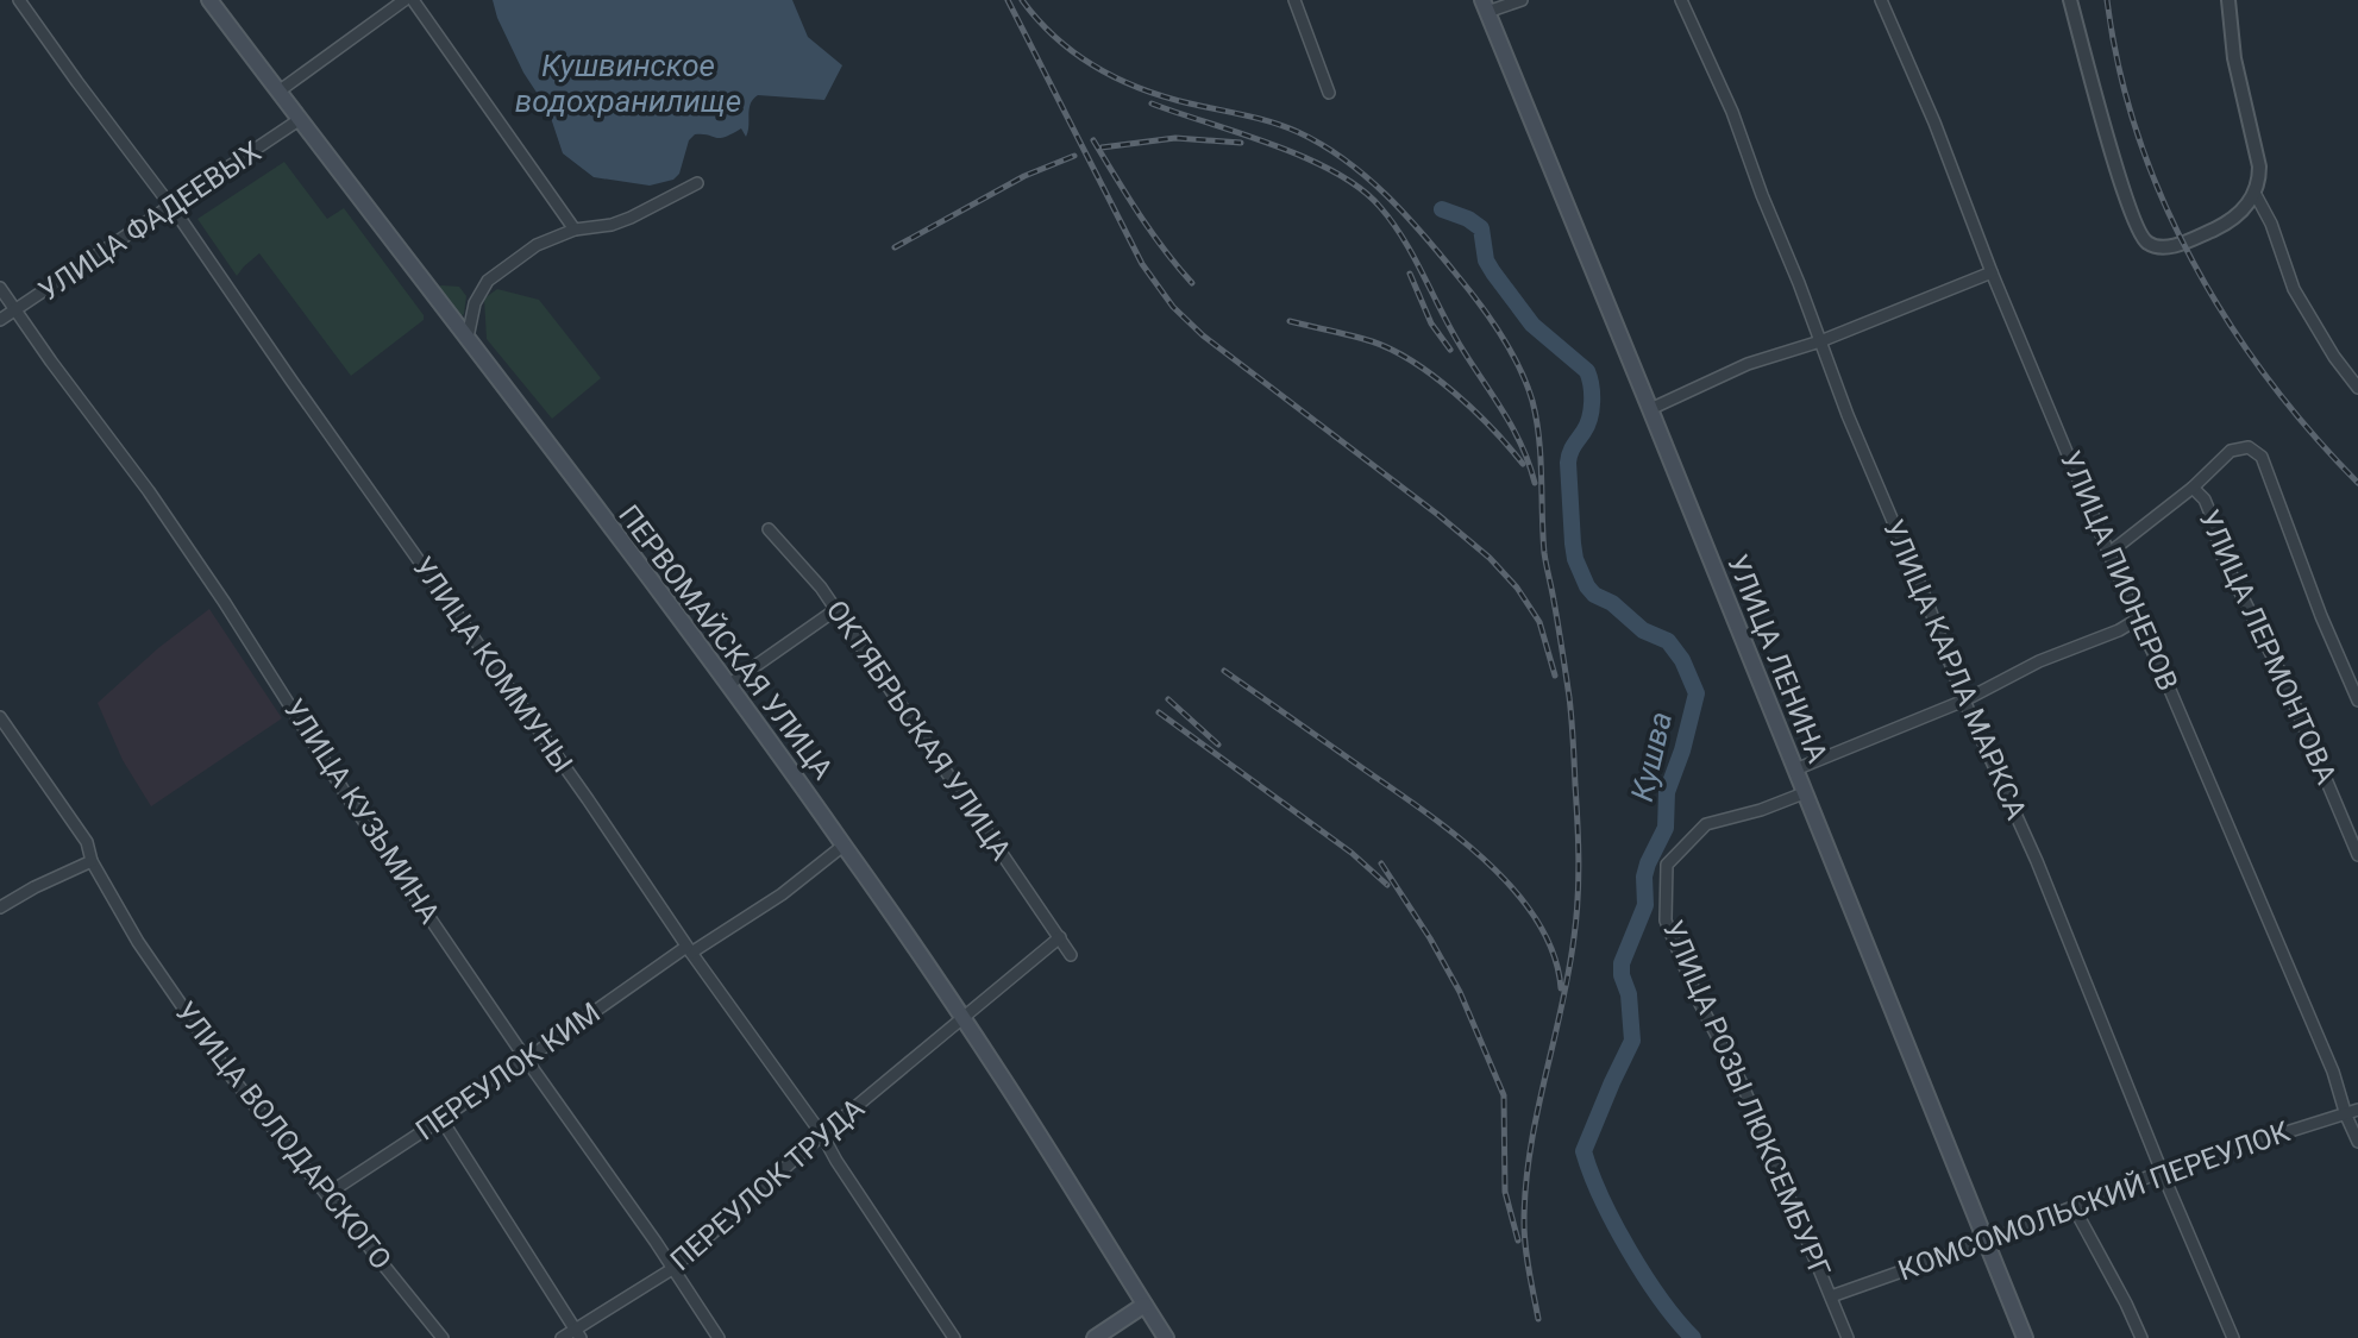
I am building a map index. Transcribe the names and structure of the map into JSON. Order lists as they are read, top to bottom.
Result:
{
  "streets": {
    "main road": ["ПЕРВОМАЙСКАЯ УЛИЦА", "УЛИЦА ЛЕНИНА"],
    "street": [
      "УЛИЦА ФАДЕЕВЫХ",
      "УЛИЦА ПИОНЕРОВ",
      "УЛИЦА ЛЕРМОНТОВА",
      "УЛИЦА КОММУНЫ",
      "УЛИЦА КАРЛА МАРКСА",
      "ОКТЯБРЬСКАЯ УЛИЦА",
      "УЛИЦА КУЗЬМИНА",
      "ПЕРЕУЛОК КИМ",
      "УЛИЦА РОЗЫ ЛЮКСЕМБУРГ",
      "УЛИЦА ВОЛОДАРСКОГО",
      "ПЕРЕУЛОК ТРУДА",
      "КОМСОМОЛЬСКИЙ ПЕРЕУЛОК"
    ]
  },
  "crossings": [
    ["УЛИЦА ФАДЕЕВЫХ", "ПЕРВОМАЙСКАЯ УЛИЦА"],
    ["УЛИЦА ФАДЕЕВЫХ", "УЛИЦА КОММУНЫ"],
    ["УЛИЦА ФАДЕЕВЫХ", "УЛИЦА КУЗЬМИНА"],
    ["УЛИЦА ПИОНЕРОВ", "КОМСОМОЛЬСКИЙ ПЕРЕУЛОК"],
    ["ПЕРВОМАЙСКАЯ УЛИЦА", "ПЕРЕУЛОК КИМ"],
    ["ПЕРВОМАЙСКАЯ УЛИЦА", "ПЕРЕУЛОК ТРУДА"],
    ["УЛИЦА ЛЕНИНА", "УЛИЦА РОЗЫ ЛЮКСЕМБУРГ"],
    ["УЛИЦА ЛЕНИНА", "КОМСОМОЛЬСКИЙ ПЕРЕУЛОК"],
    ["УЛИЦА КОММУНЫ", "ПЕРЕУЛОК КИМ"],
    ["УЛИЦА КОММУНЫ", "ПЕРЕУЛОК ТРУДА"],
    ["УЛИЦА КАРЛА МАРКСА", "КОМСОМОЛЬСКИЙ ПЕРЕУЛОК"],
    ["ОКТЯБРЬСКАЯ УЛИЦА", "ПЕРЕУЛОК ТРУДА"],
    ["УЛИЦА КУЗЬМИНА", "ПЕРЕУЛОК КИМ"],
    ["УЛИЦА КУЗЬМИНА", "ПЕРЕУЛОК ТРУДА"],
    ["ПЕРЕУЛОК КИМ", "УЛИЦА ВОЛОДАРСКОГО"],
    ["УЛИЦА РОЗЫ ЛЮКСЕМБУРГ", "КОМСОМОЛЬСКИЙ ПЕРЕУЛОК"]
  ],
  "water": ["Кушвинское водохранилище", "Кушва"]
}
